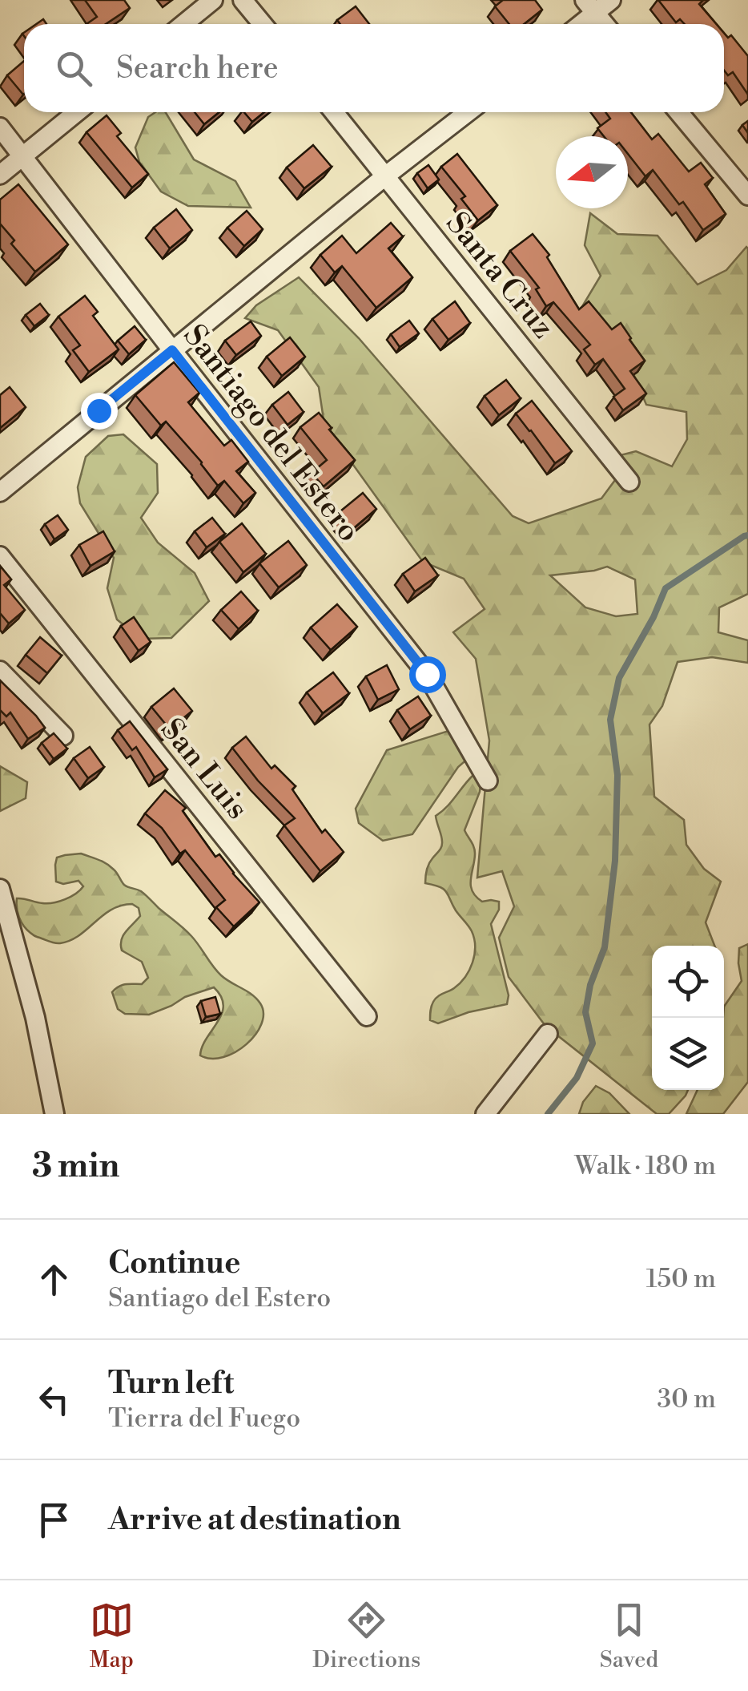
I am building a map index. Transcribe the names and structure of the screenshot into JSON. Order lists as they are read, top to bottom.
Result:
{
  "streets": {
    "street": ["Santa Cruz", "Santiago del Estero", "San Luis"]
  },
  "north": "left",
  "page": {
    "search": "Search here",
    "heading": ["3 min", "Walk · 180 m"],
    "list": [
      ["Continue", "Santiago del Estero", "150 m"],
      ["Turn left", "Tierra del Fuego", "30 m"],
      "Arrive at destination"
    ],
    "nav": ["Map", "Directions", "Saved"]
  }
}
